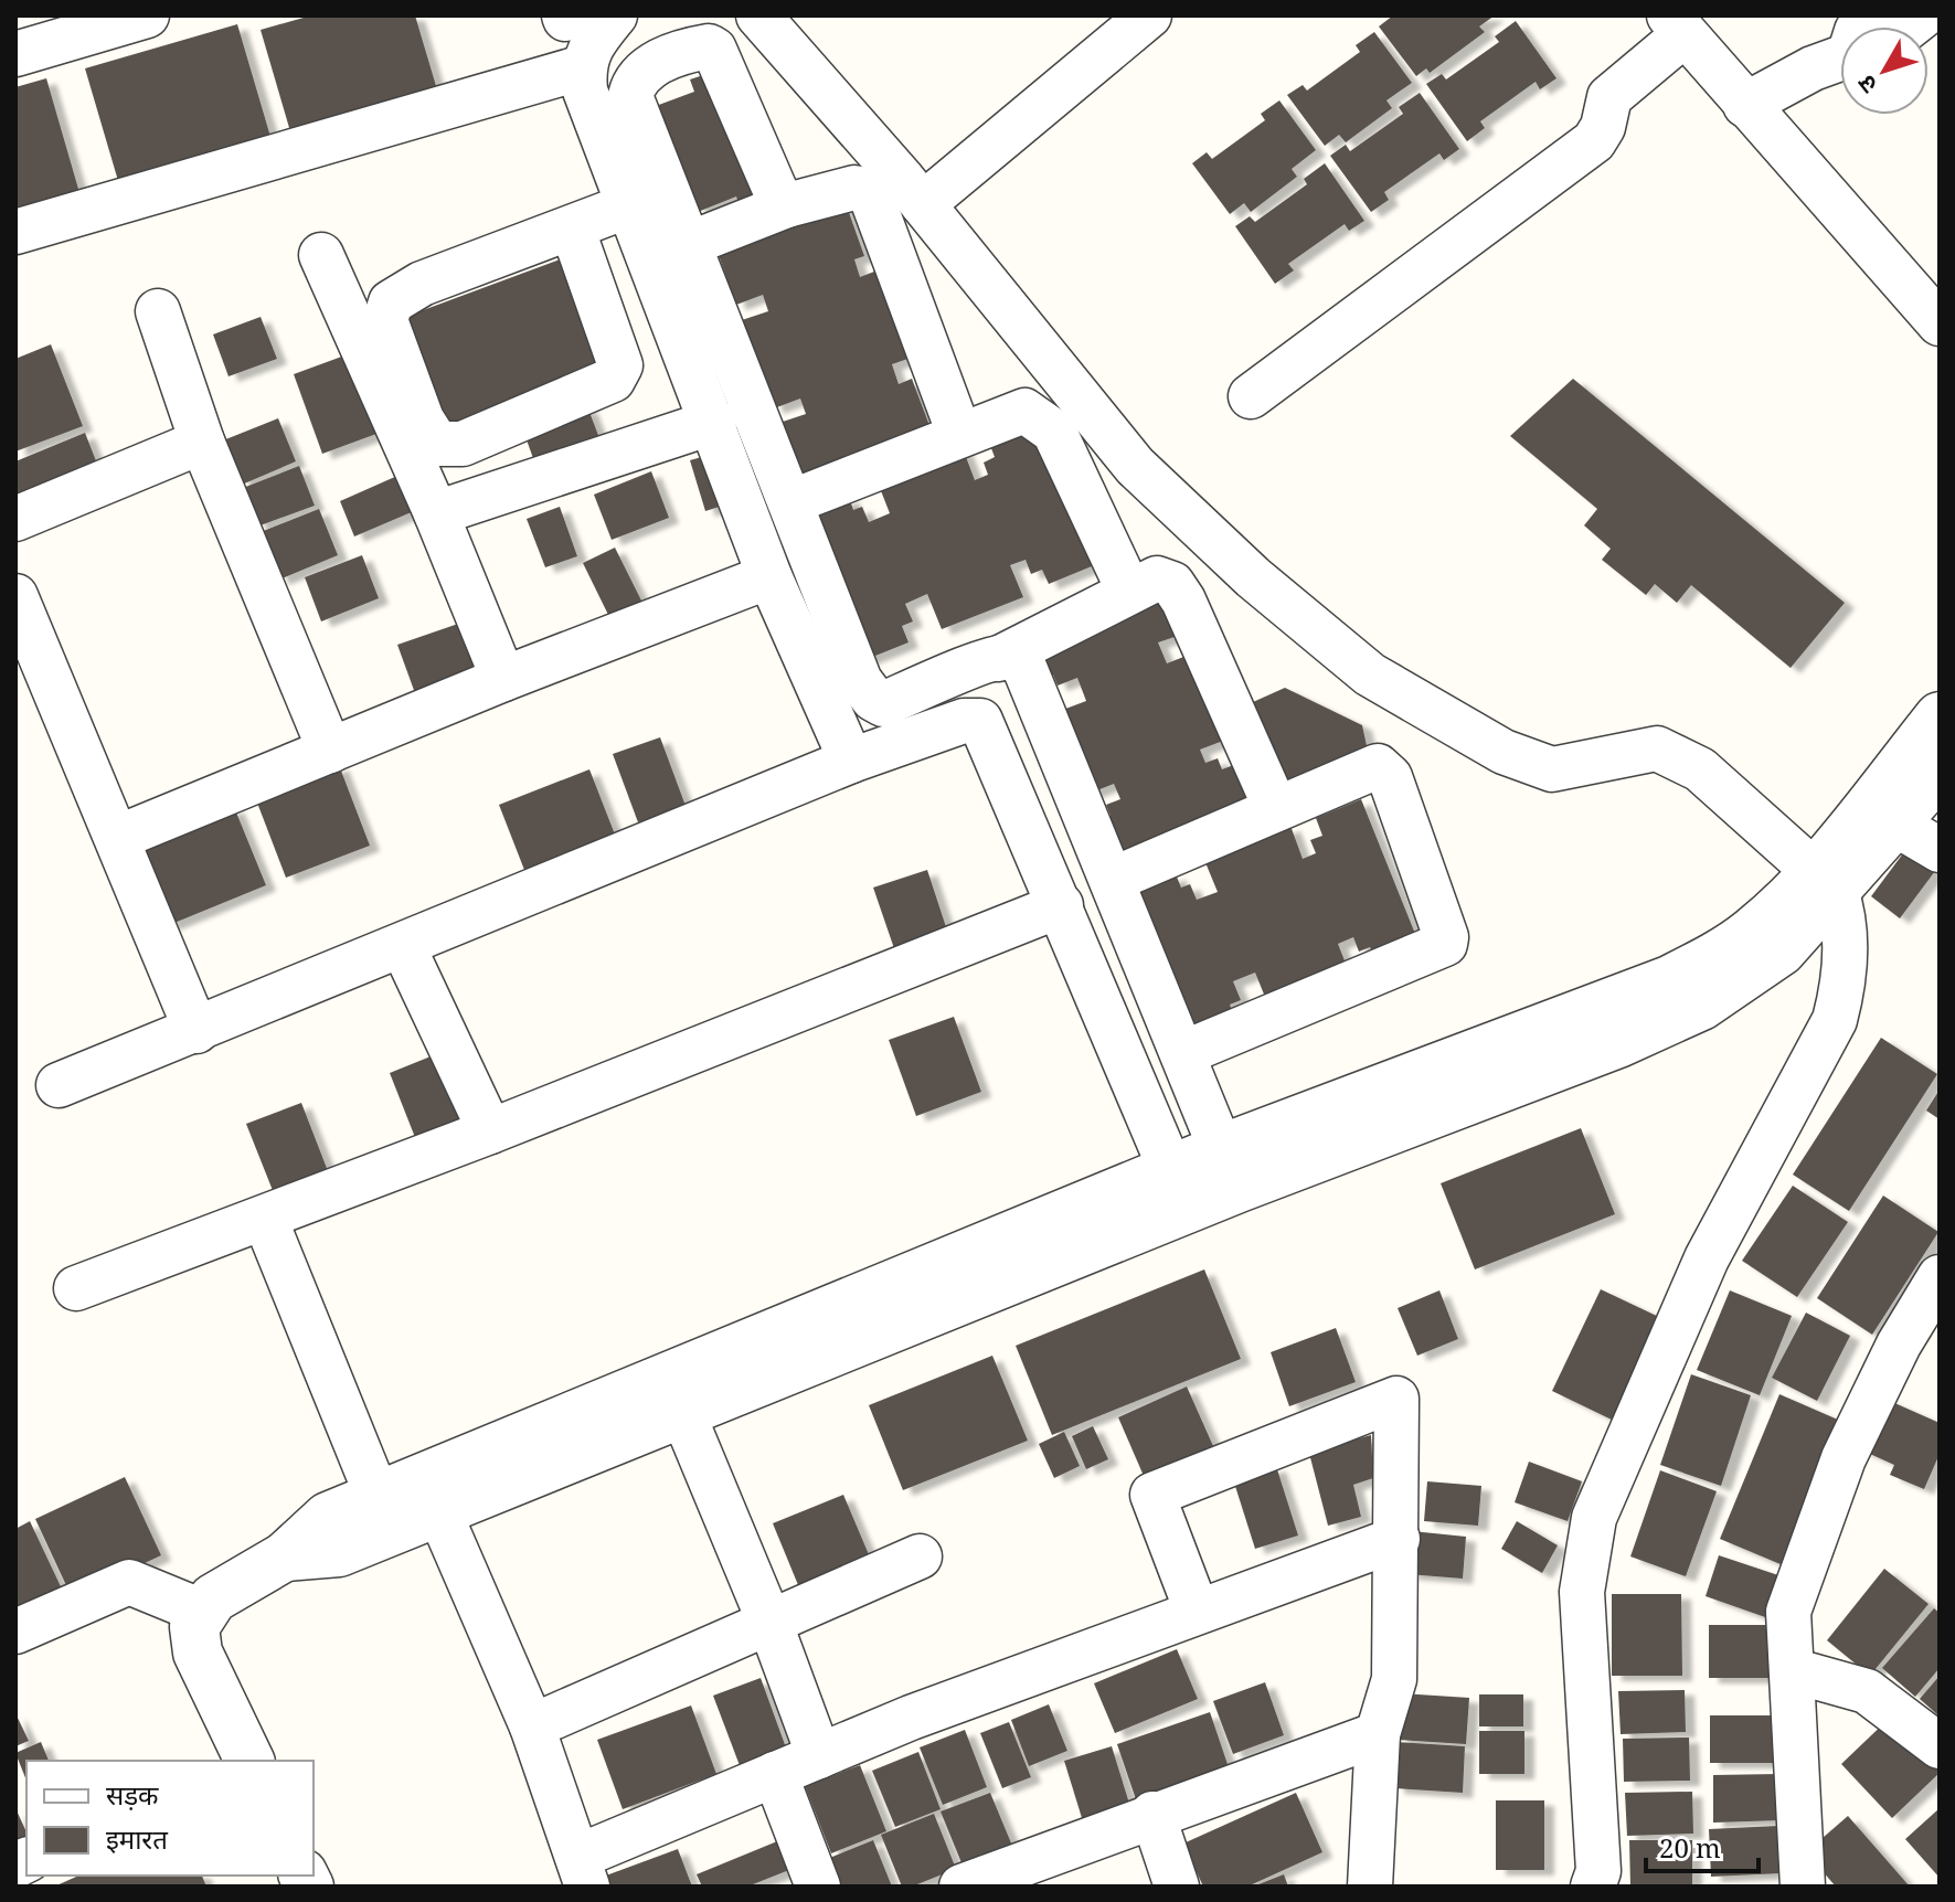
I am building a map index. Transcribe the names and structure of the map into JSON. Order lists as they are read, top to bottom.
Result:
{
  "legend": ["सड़क", "इमारत"],
  "scale_bar": "20 m",
  "north": "bottom left"
}
